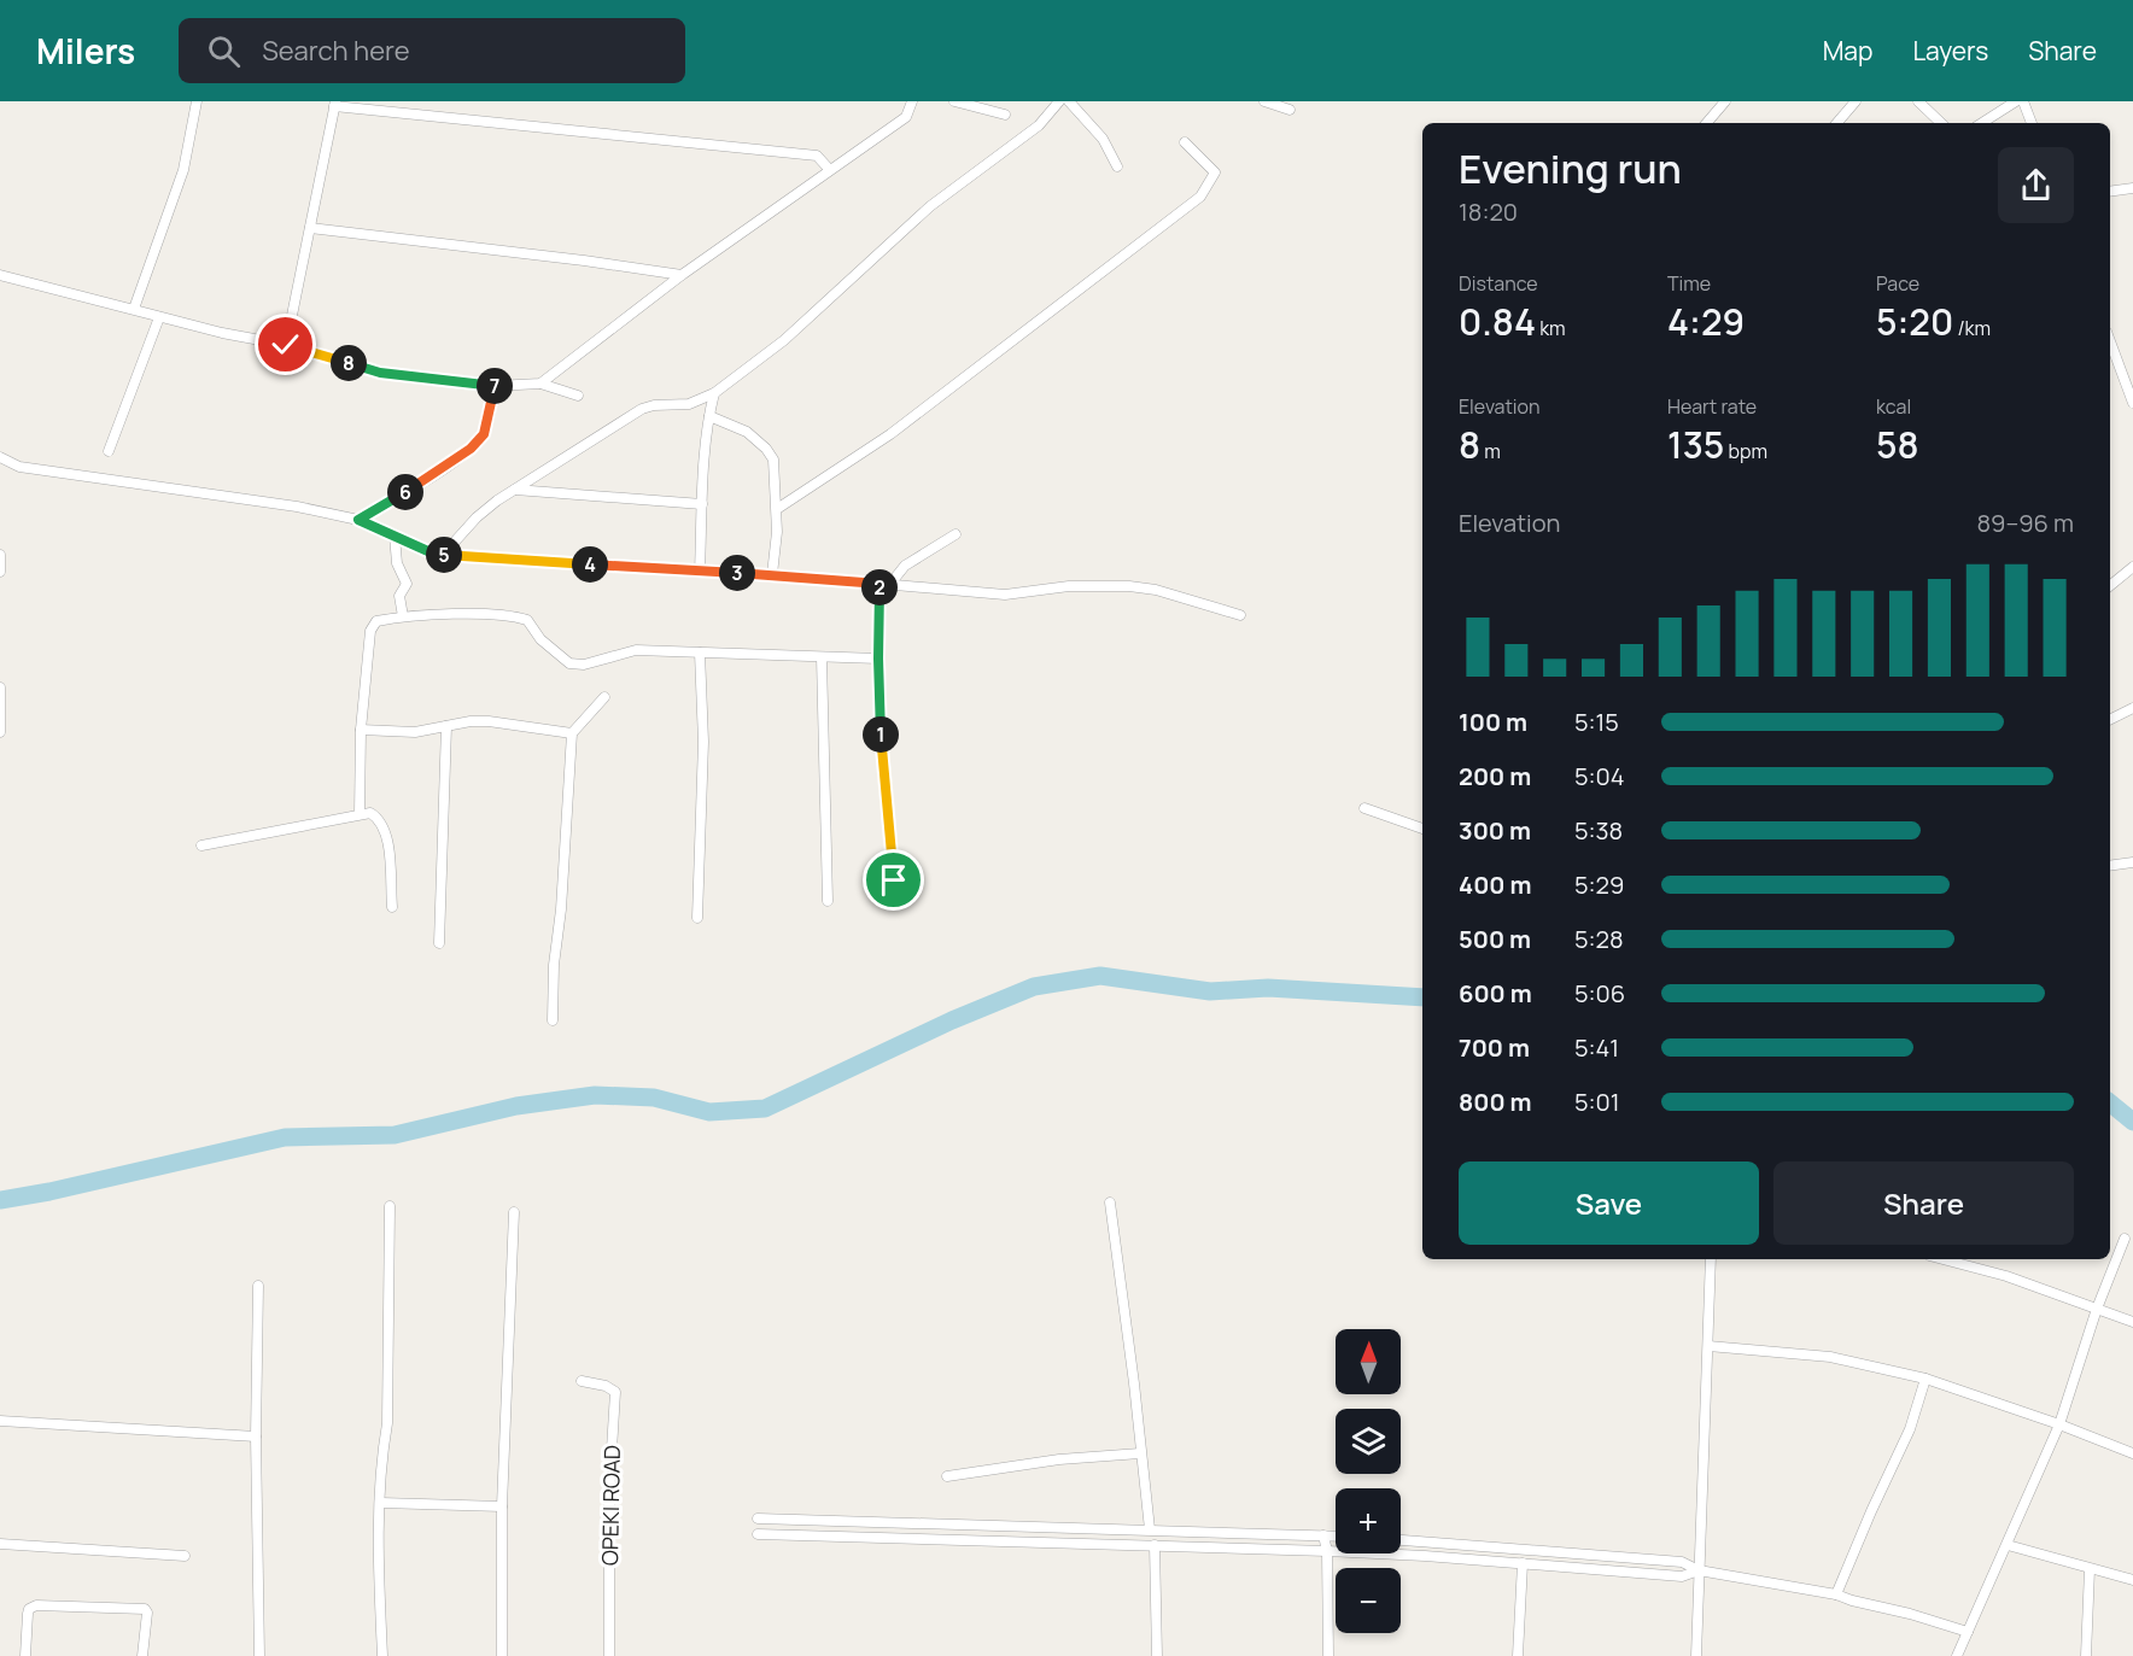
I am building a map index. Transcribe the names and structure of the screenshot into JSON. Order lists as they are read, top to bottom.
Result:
{
  "streets": {
    "street": ["OPEKI ROAD"]
  },
  "north": "top",
  "page": {
    "header": "Milers",
    "search": "Search here",
    "nav": ["Map", "Layers", "Share"],
    "heading": ["Evening run", "18:20"],
    "stats": [
      ["Distance", "0.84 km"],
      ["Time", "4:29"],
      ["Pace", "5:20 /km"],
      ["Elevation", "8 m"],
      ["Heart rate", "135 bpm"],
      ["kcal", "58"]
    ],
    "pins": [
      "8",
      "7",
      "6",
      "5",
      "4",
      "3",
      "2",
      "1"
    ],
    "chart": ["Elevation", "89–96 m"],
    "list": [
      {
        "name": "100 m",
        "note": "5:15"
      },
      {
        "name": "200 m",
        "note": "5:04"
      },
      {
        "name": "300 m",
        "note": "5:38"
      },
      {
        "name": "400 m",
        "note": "5:29"
      },
      {
        "name": "500 m",
        "note": "5:28"
      },
      {
        "name": "600 m",
        "note": "5:06"
      },
      {
        "name": "700 m",
        "note": "5:41"
      },
      {
        "name": "800 m",
        "note": "5:01"
      }
    ],
    "buttons": ["Save", "Share"],
    "map_buttons": ["+", "−"]
  }
}
